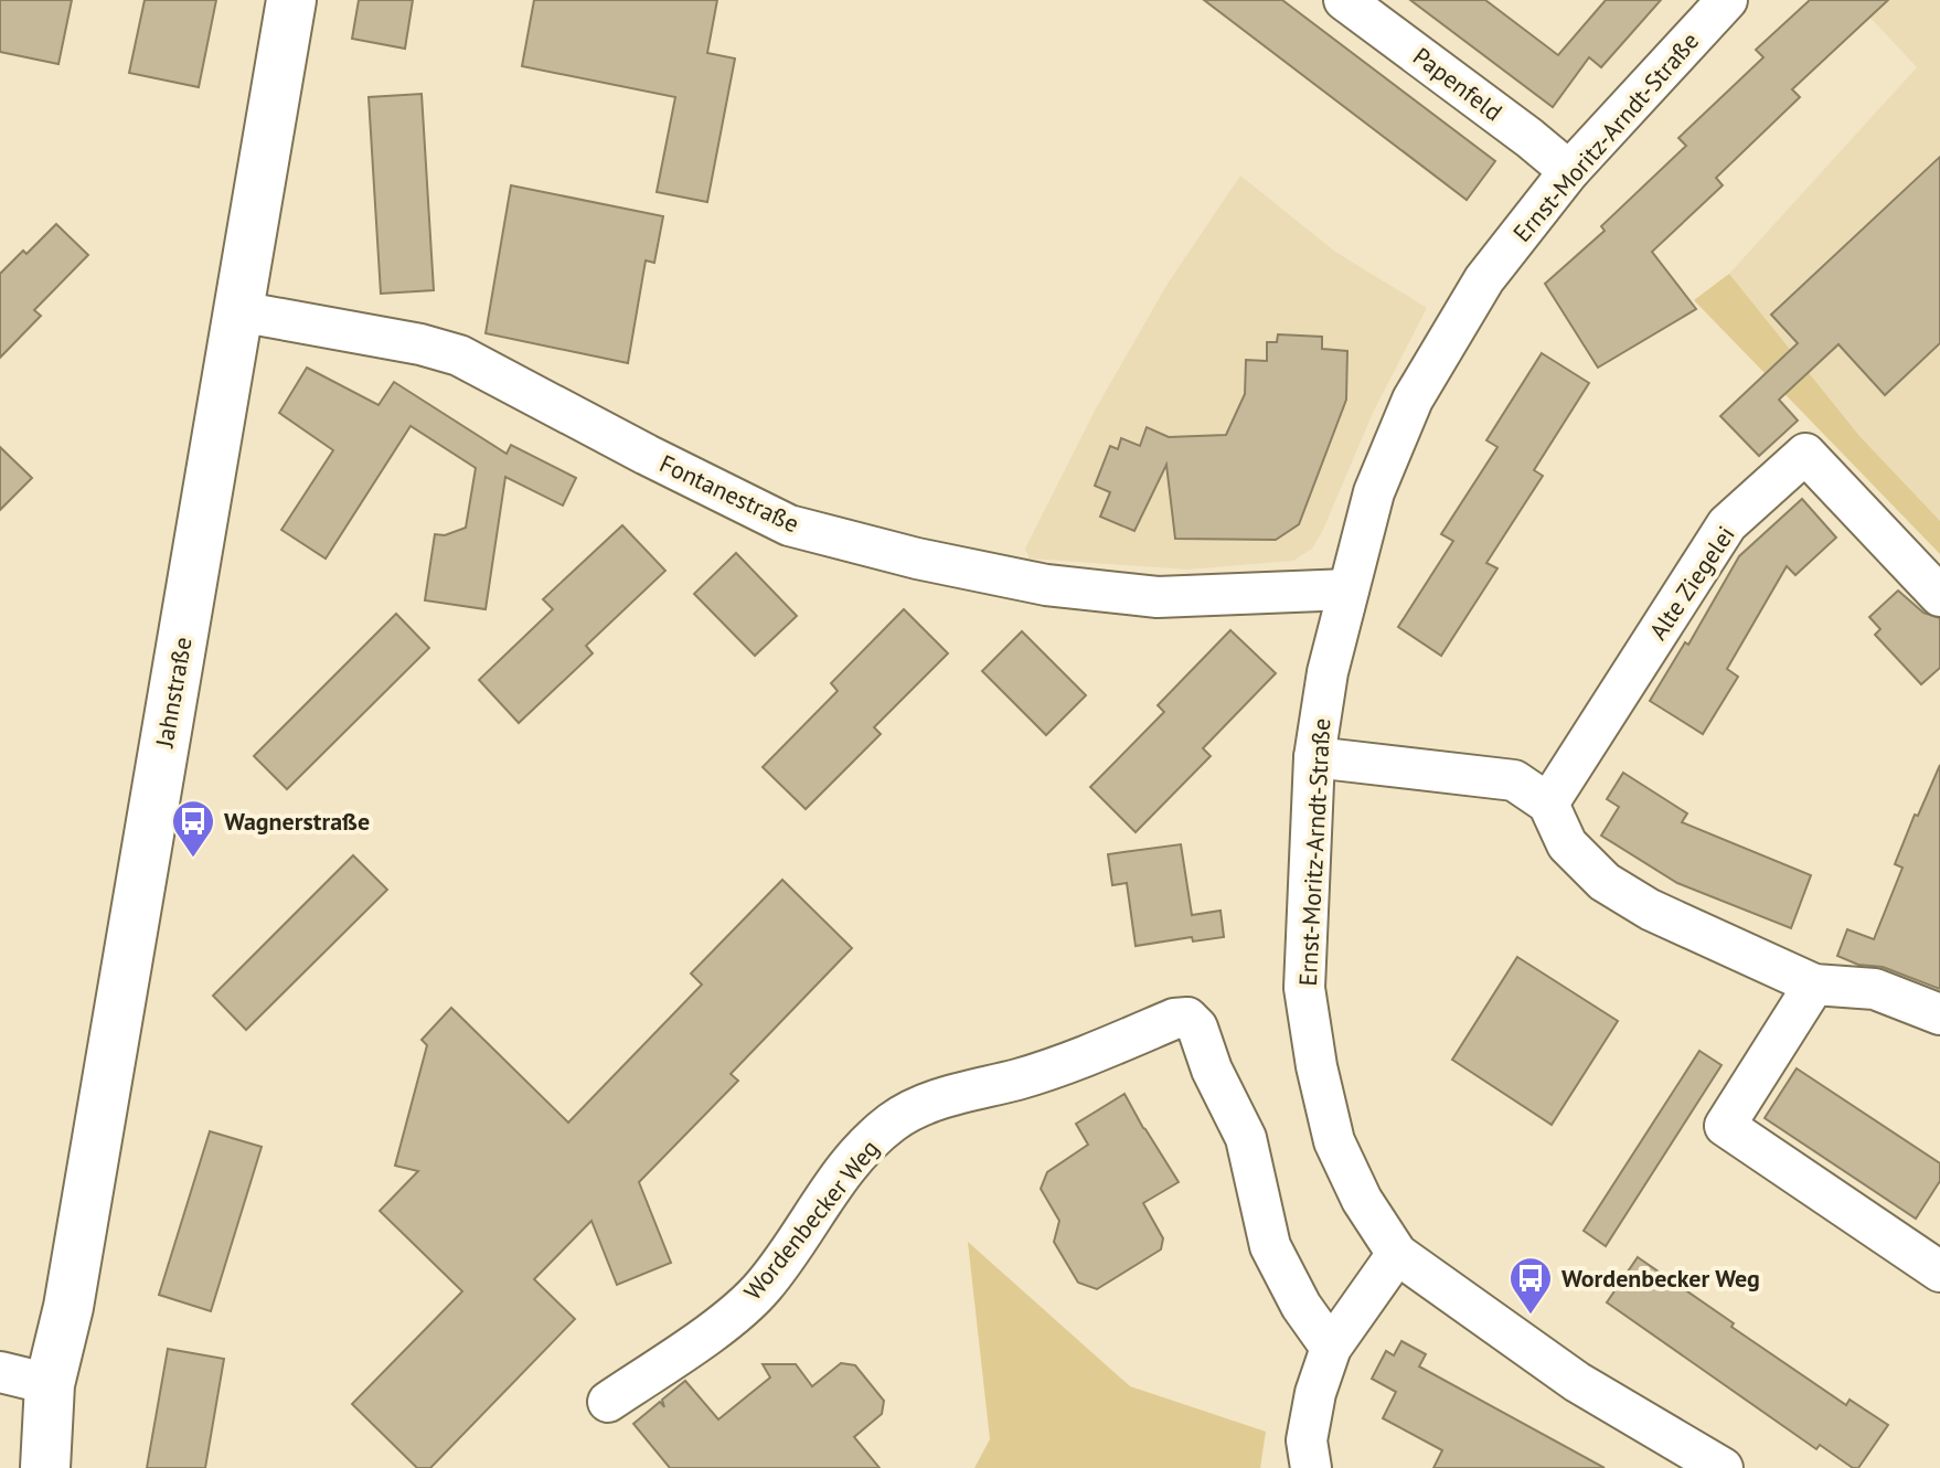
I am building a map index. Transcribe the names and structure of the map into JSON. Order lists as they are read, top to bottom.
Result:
{
  "streets": {
    "street": [
      "Papenfeld",
      "Ernst-Moritz-Arndt-Straße",
      "Fontanestraße",
      "Alte Ziegelei",
      "Jahnstraße",
      "Wordenbecker Weg"
    ]
  },
  "crossings": [
    ["Papenfeld", "Ernst-Moritz-Arndt-Straße"],
    ["Ernst-Moritz-Arndt-Straße", "Fontanestraße"],
    ["Fontanestraße", "Jahnstraße"]
  ],
  "places": {
    "bus stop": ["Wagnerstraße", "Wordenbecker Weg"]
  }
}
